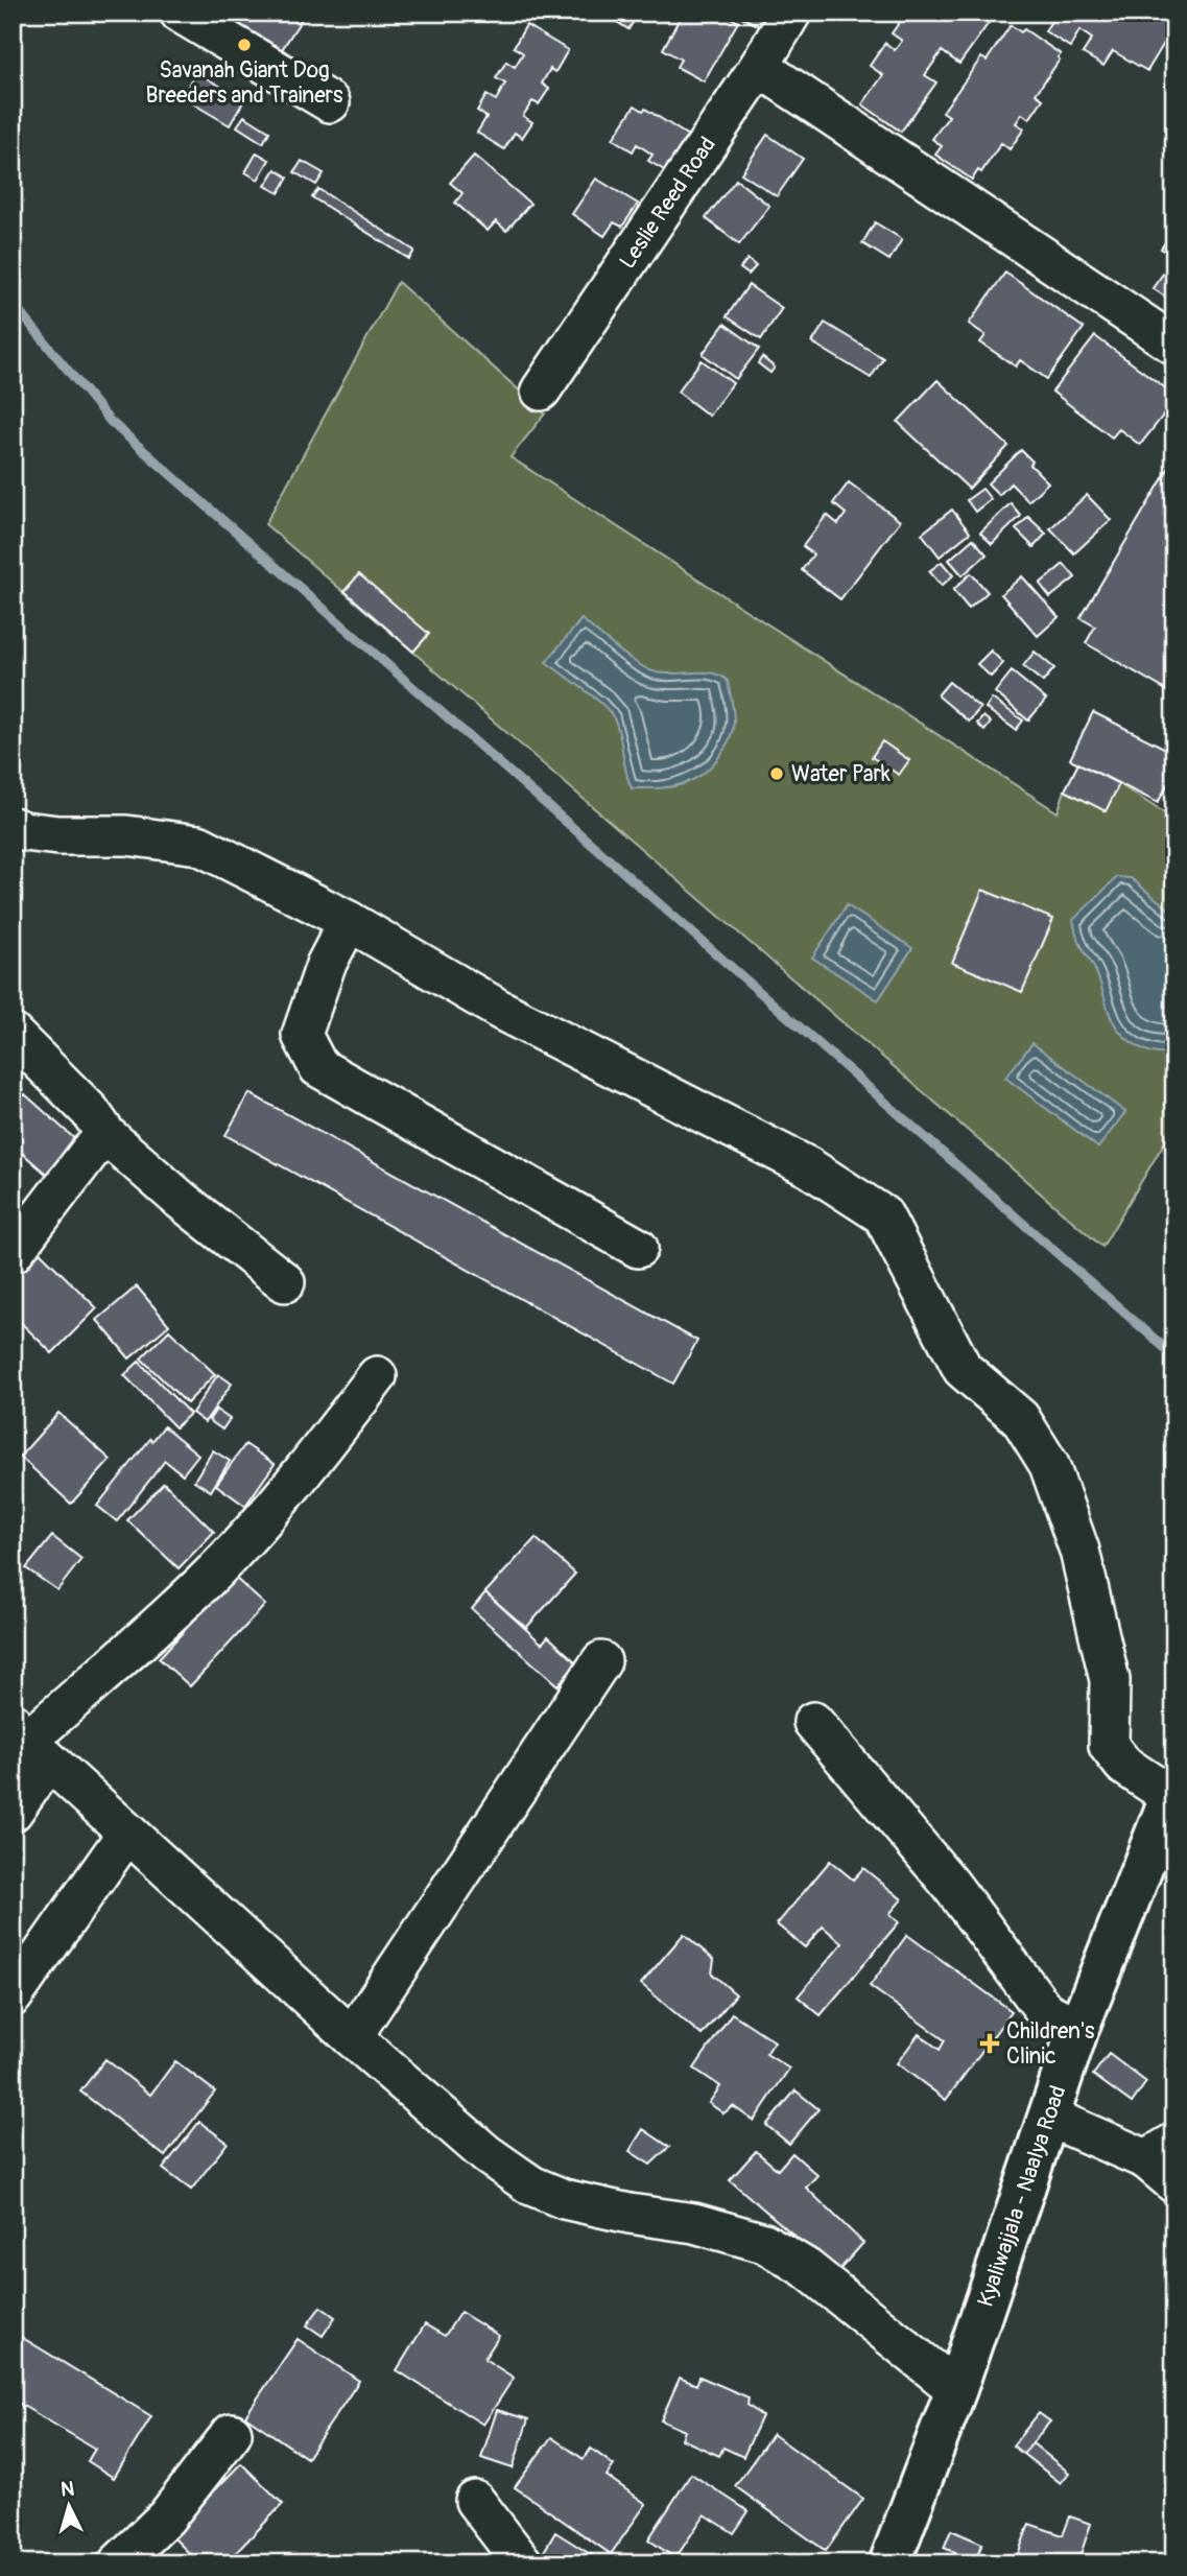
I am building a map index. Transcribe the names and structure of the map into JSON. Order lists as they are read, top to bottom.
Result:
{
  "streets": {
    "main road": ["Kyaliwajjala - Naalya Road"],
    "street": ["Leslie Reed Road"]
  },
  "places": {
    "other": ["Savanah Giant Dog Breeders and Trainers", "Water Park"],
    "health": ["Children's Clinic"]
  },
  "north": "top"
}
